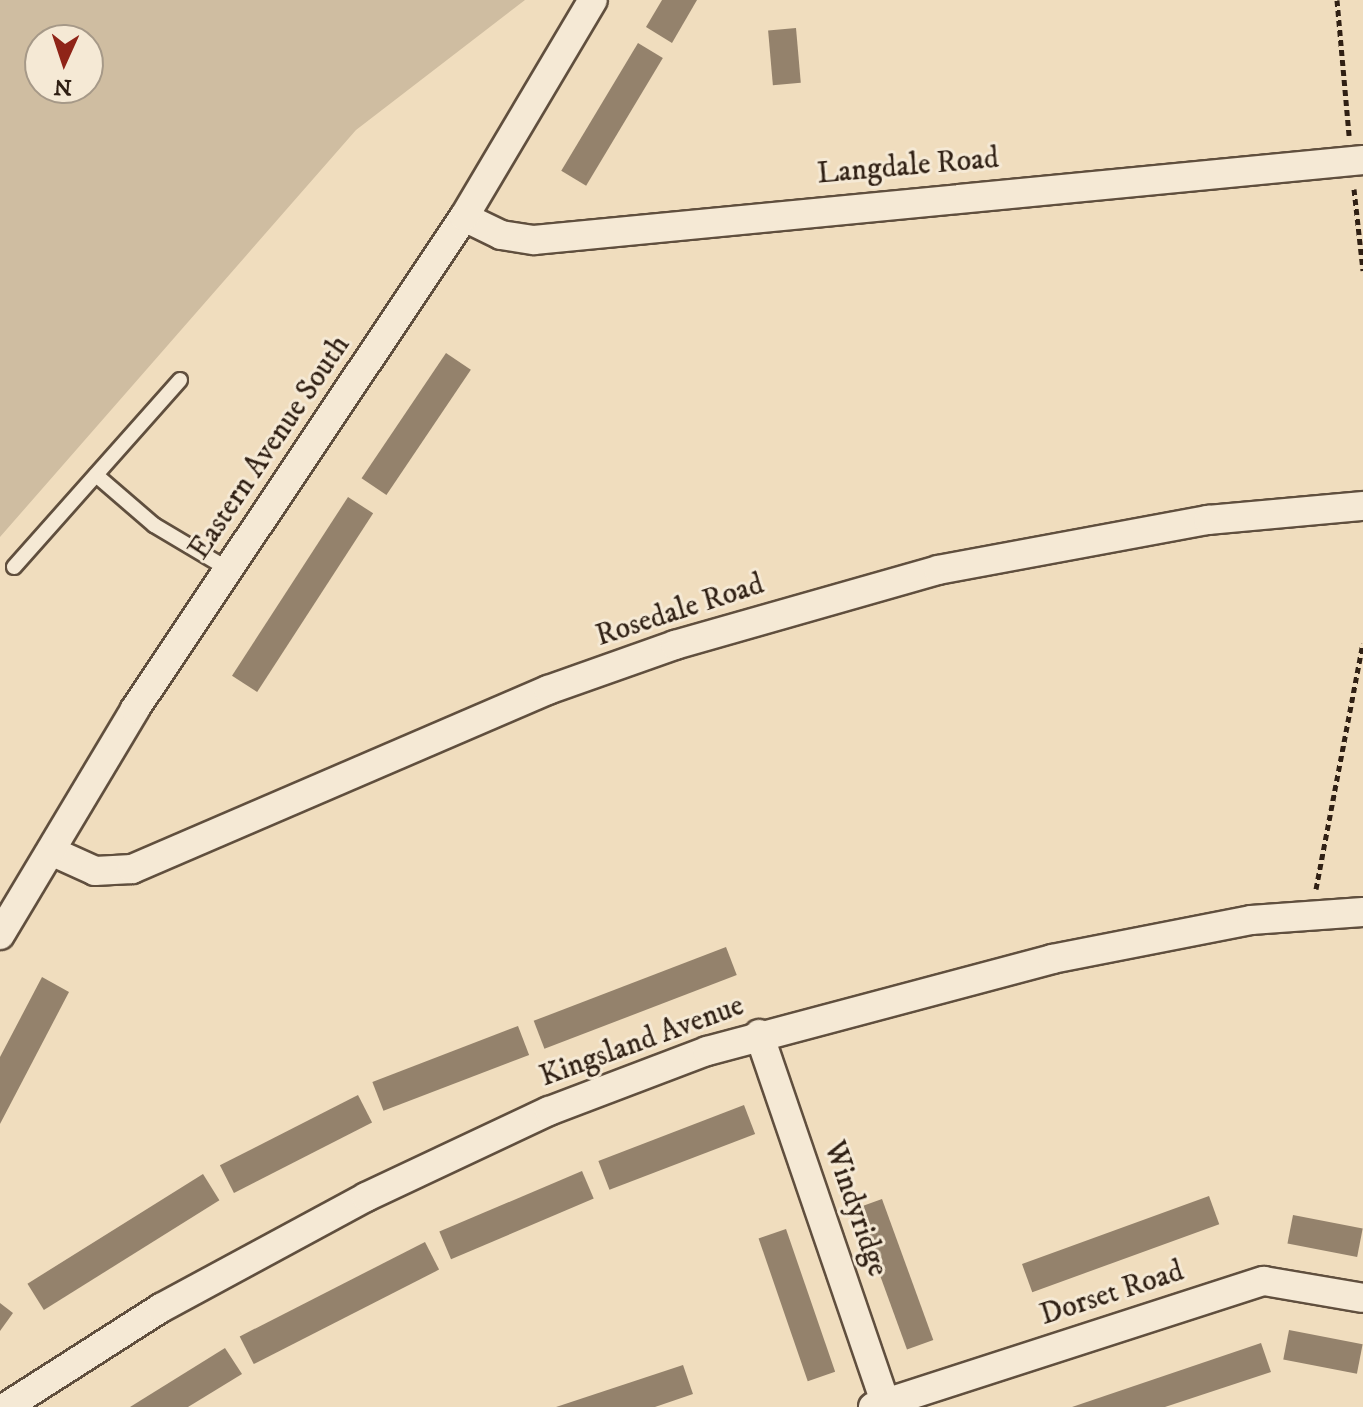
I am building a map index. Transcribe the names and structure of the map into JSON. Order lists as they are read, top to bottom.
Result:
{
  "streets": {
    "street": [
      "Langdale Road",
      "Eastern Avenue South",
      "Rosedale Road",
      "Kingsland Avenue",
      "Windyridge",
      "Dorset Road"
    ]
  },
  "crossings": [
    ["Langdale Road", "Eastern Avenue South"],
    ["Eastern Avenue South", "Rosedale Road"],
    ["Kingsland Avenue", "Windyridge"],
    ["Windyridge", "Dorset Road"]
  ],
  "north": "bottom"
}
